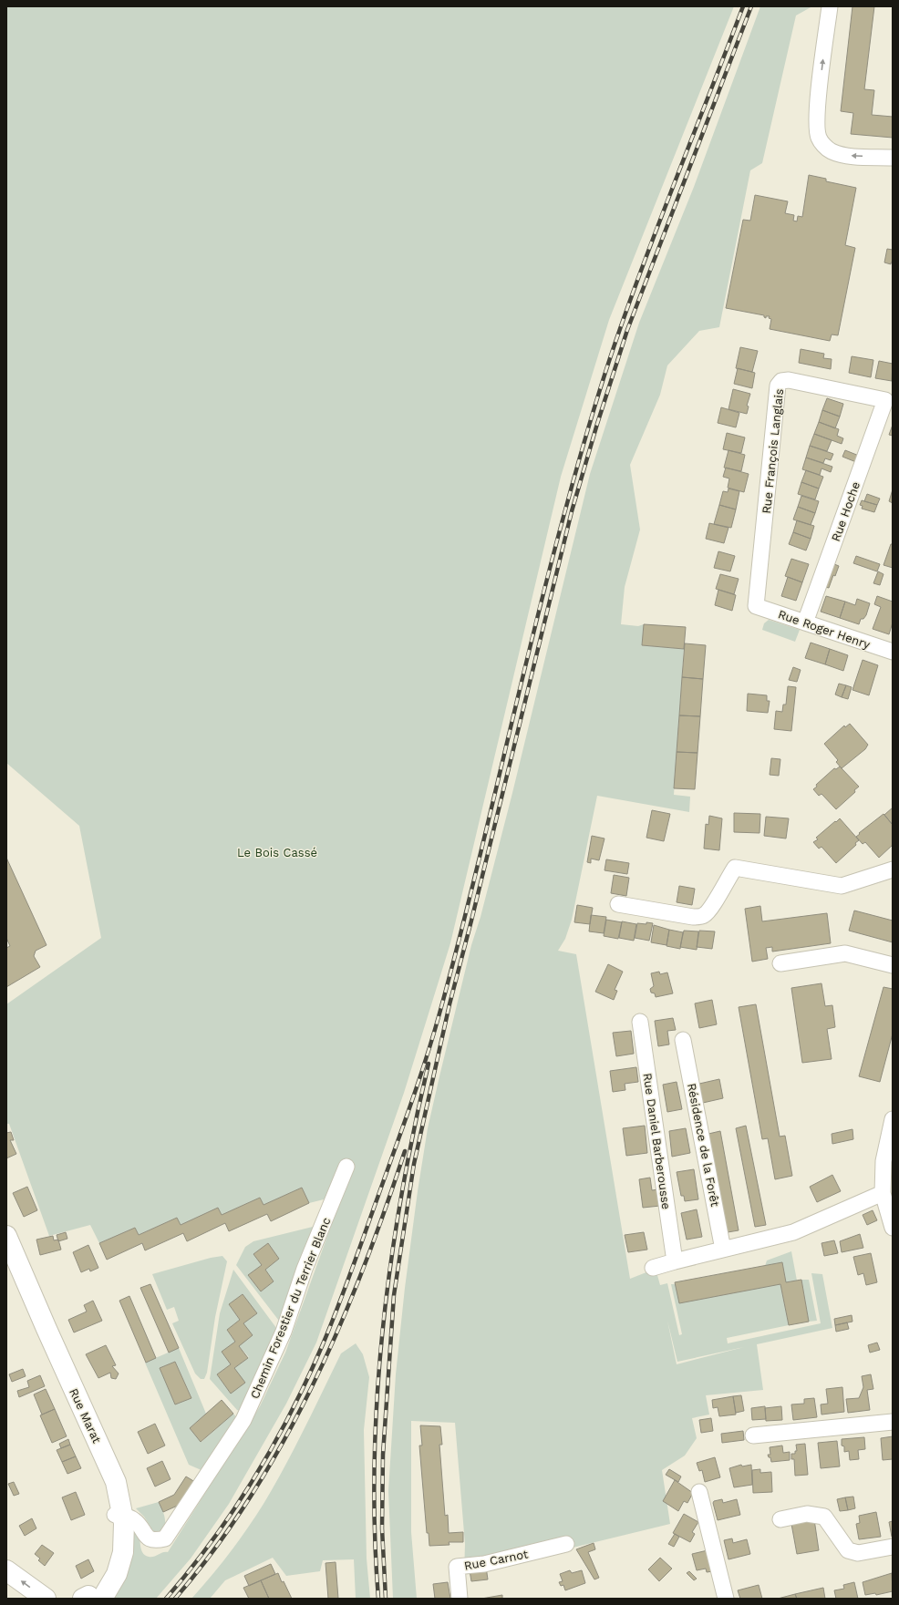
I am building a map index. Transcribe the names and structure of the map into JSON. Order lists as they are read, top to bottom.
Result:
{
  "streets": {
    "main road": ["Rue Marat"],
    "street": [
      "Rue François Langlais",
      "Rue Hoche",
      "Rue Roger Henry",
      "Rue Daniel Barberousse",
      "Résidence de la Forêt",
      "Chemin Forestier du Terrier Blanc",
      "Rue Carnot"
    ]
  },
  "crossings": [
    ["Rue François Langlais", "Rue Hoche"],
    ["Rue François Langlais", "Rue Roger Henry"],
    ["Rue Hoche", "Rue Roger Henry"],
    ["Chemin Forestier du Terrier Blanc", "Rue Marat"]
  ],
  "parks": ["Le Bois Cassé"]
}
